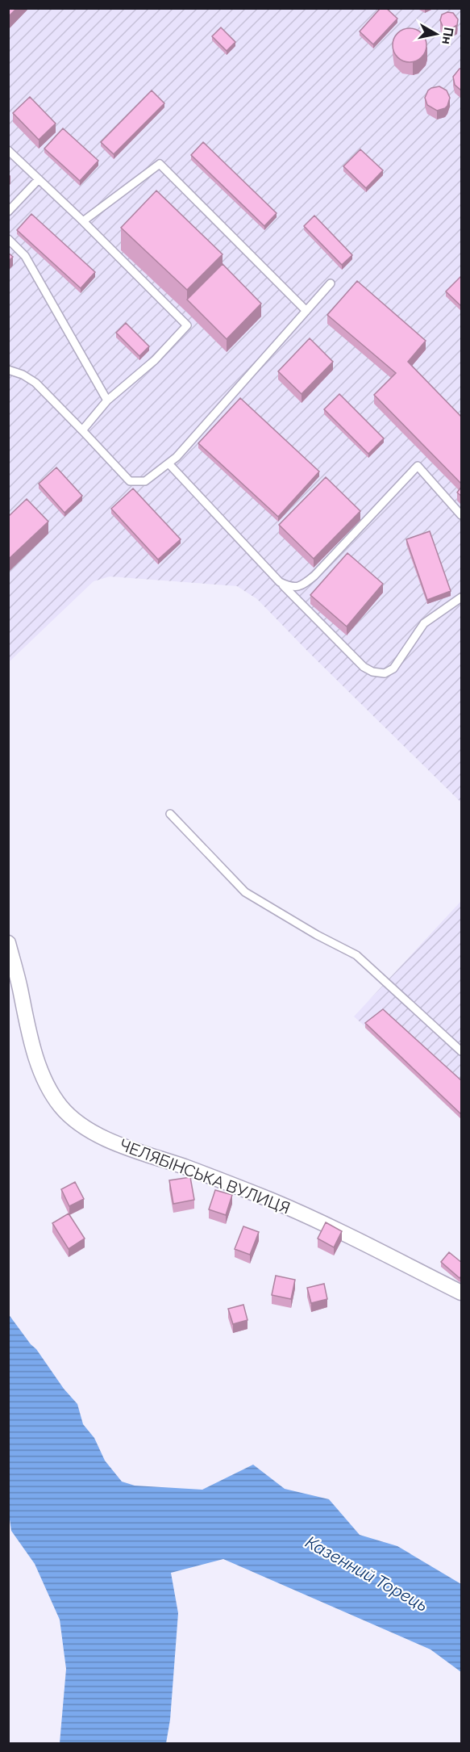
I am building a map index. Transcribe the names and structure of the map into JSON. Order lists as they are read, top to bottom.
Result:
{
  "streets": {
    "street": ["ЧЕЛЯБІНСЬКА ВУЛИЦЯ"]
  },
  "water": ["Казенний Торець"],
  "north": "right"
}
